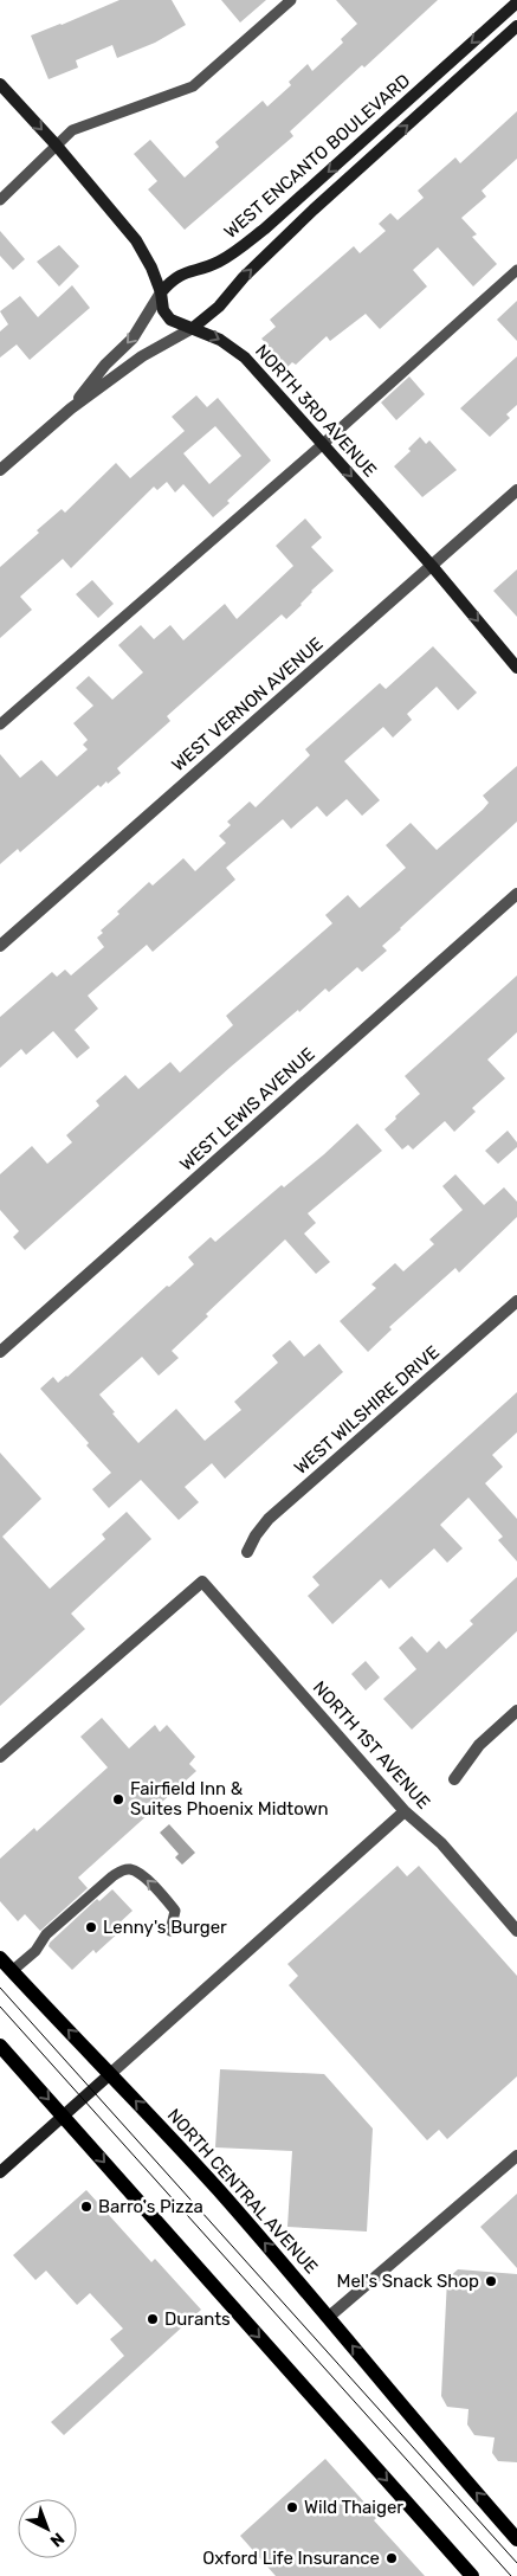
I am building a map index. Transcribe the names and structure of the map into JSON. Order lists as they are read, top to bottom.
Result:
{
  "streets": {
    "main road": ["NORTH CENTRAL AVENUE"],
    "street": [
      "WEST ENCANTO BOULEVARD",
      "NORTH 3RD AVENUE",
      "WEST VERNON AVENUE",
      "WEST LEWIS AVENUE",
      "WEST WILSHIRE DRIVE",
      "NORTH 1ST AVENUE"
    ]
  },
  "crossings": [
    ["WEST ENCANTO BOULEVARD", "NORTH 3RD AVENUE"],
    ["NORTH 3RD AVENUE", "WEST VERNON AVENUE"]
  ],
  "one_way": ["NORTH 3RD AVENUE"],
  "places": [
    "Fairfield Inn & Suites Phoenix Midtown",
    "Lenny's Burger",
    "Barro's Pizza",
    "Mel's Snack Shop",
    "Durants",
    "Wild Thaiger",
    "Oxford Life Insurance"
  ],
  "north": "bottom right"
}
